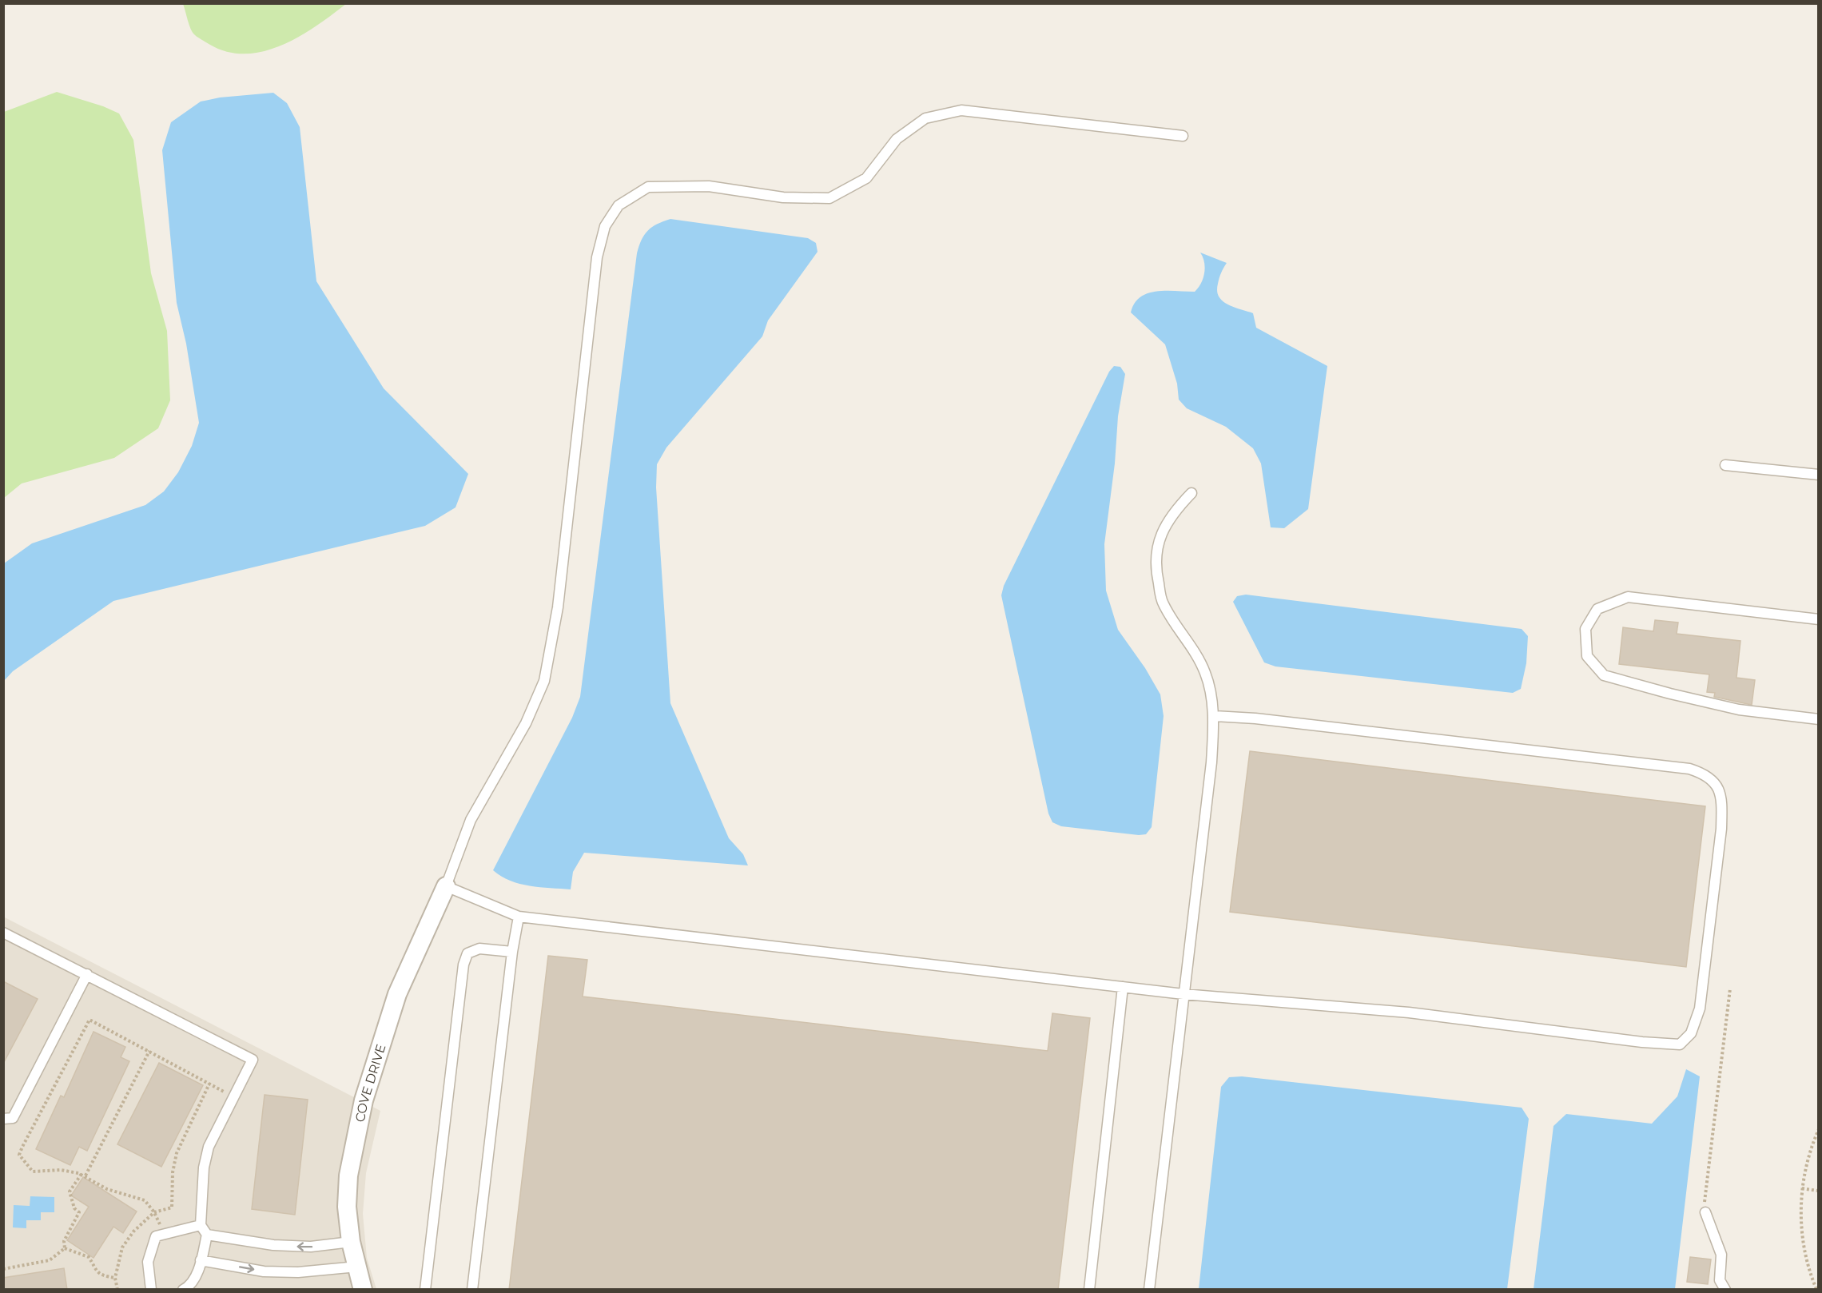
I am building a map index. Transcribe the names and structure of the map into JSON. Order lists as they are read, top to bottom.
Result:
{
  "streets": {
    "street": ["COVE DRIVE"]
  }
}
